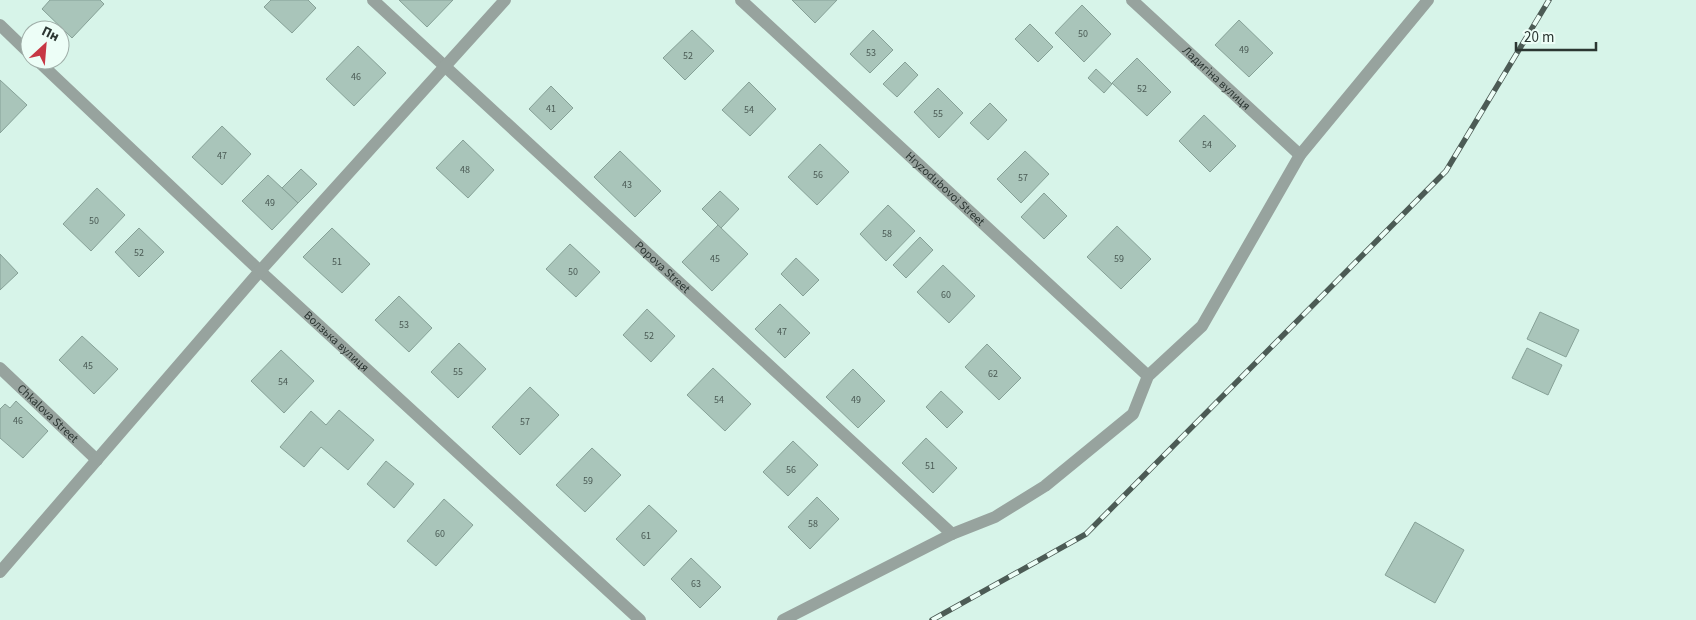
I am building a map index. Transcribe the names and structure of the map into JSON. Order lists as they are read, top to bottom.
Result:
{
  "streets": {
    "street": [
      "Ладигіна вулиця",
      "Hryzodubovoi Street",
      "Popova Street",
      "Волзька вулиця",
      "Chkalova Street"
    ]
  },
  "house_numbers": [
    "50",
    "49",
    "53",
    "52",
    "46",
    "52",
    "41",
    "54",
    "55",
    "54",
    "47",
    "48",
    "56",
    "57",
    "43",
    "49",
    "50",
    "58",
    "52",
    "45",
    "59",
    "51",
    "50",
    "60",
    "53",
    "47",
    "52",
    "45",
    "55",
    "62",
    "54",
    "54",
    "49",
    "46",
    "57",
    "51",
    "56",
    "59",
    "58",
    "60",
    "61",
    "63"
  ],
  "scale_bar": "20 m",
  "north": "top right"
}
